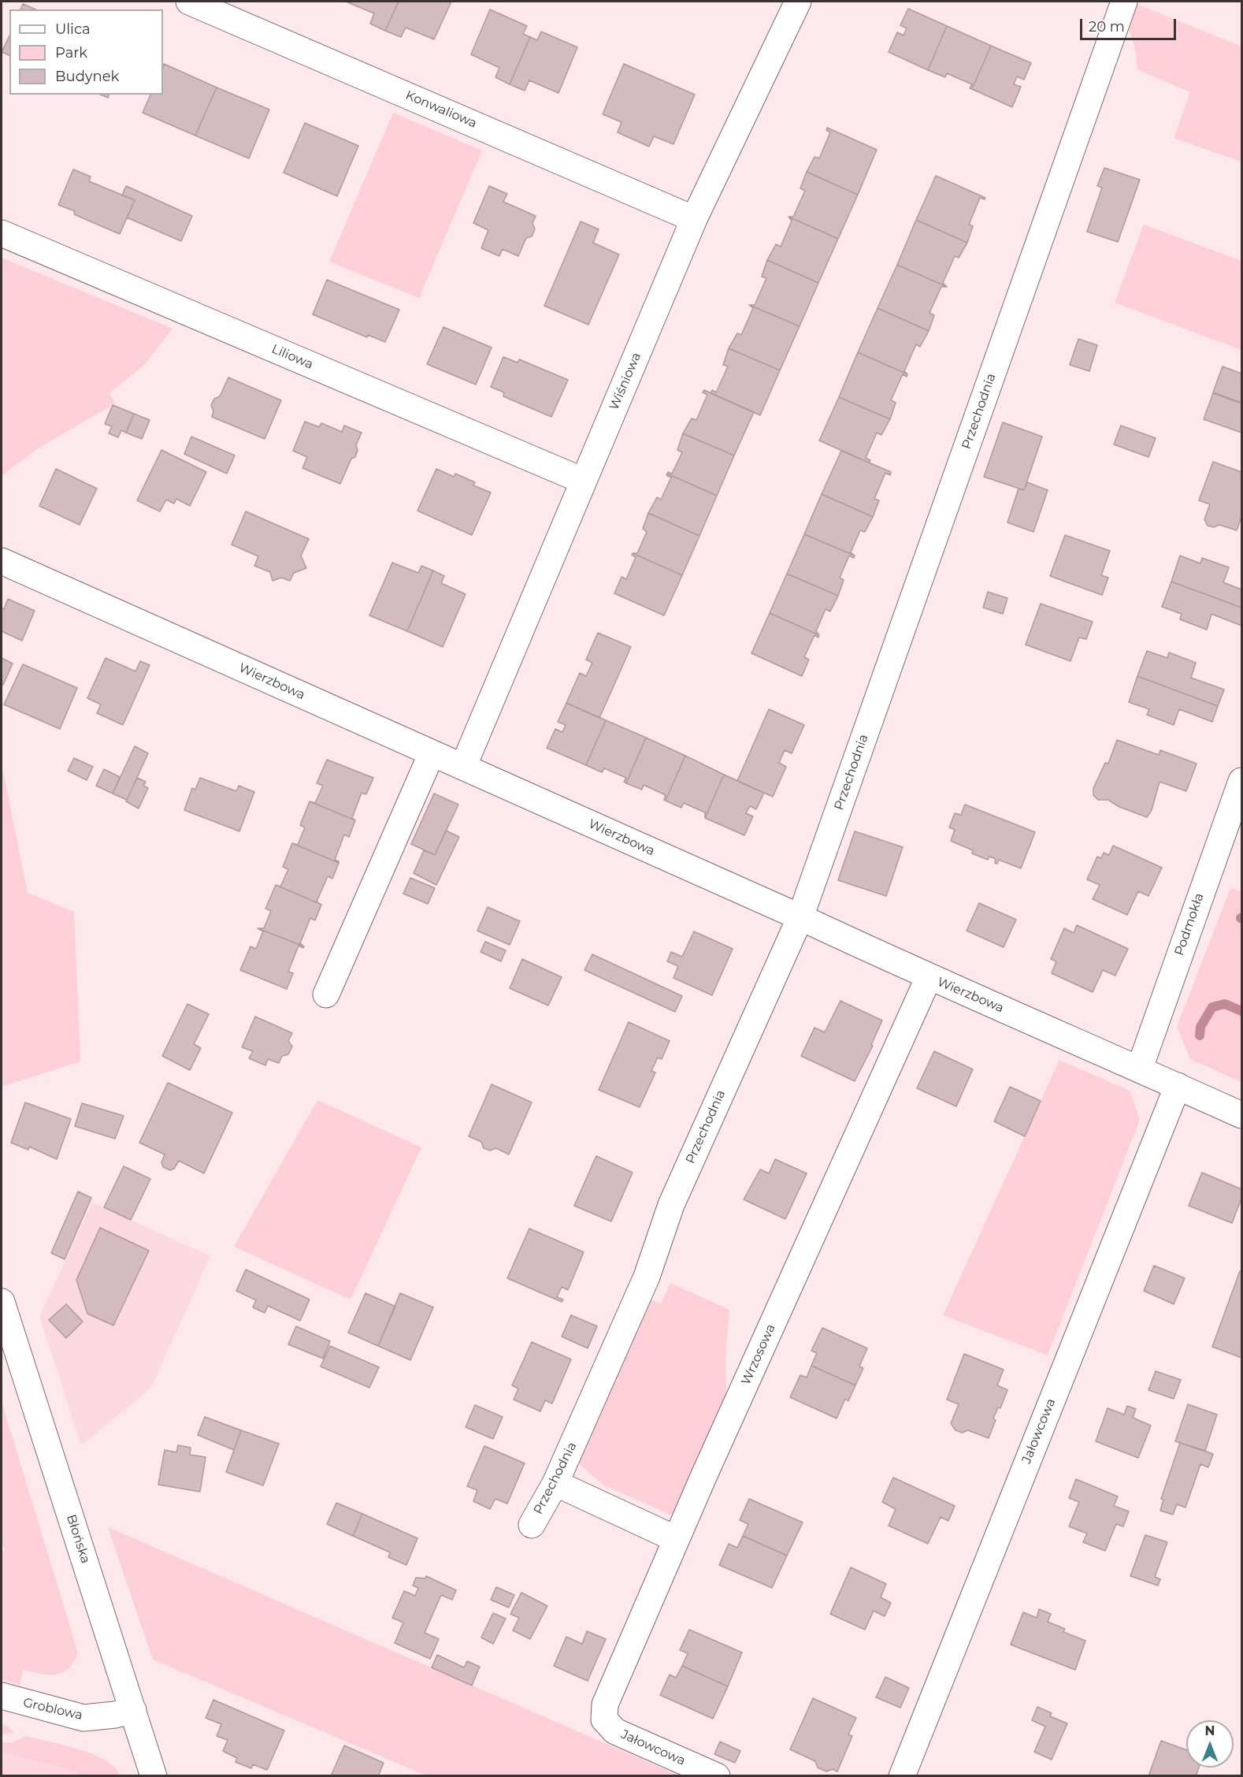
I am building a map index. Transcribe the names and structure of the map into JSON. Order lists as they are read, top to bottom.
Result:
{
  "streets": {
    "street": [
      "Konwaliowa",
      "Liliowa",
      "Wiśniowa",
      "Przechodnia",
      "Wierzbowa",
      "Podmokła",
      "Wrzosowa",
      "Jałowcowa",
      "Błońska",
      "Groblowa"
    ]
  },
  "crossings": [
    ["Konwaliowa", "Wiśniowa"],
    ["Liliowa", "Wiśniowa"],
    ["Wiśniowa", "Wierzbowa"],
    ["Przechodnia", "Wierzbowa"],
    ["Wierzbowa", "Podmokła"],
    ["Wierzbowa", "Wrzosowa"],
    ["Wierzbowa", "Jałowcowa"],
    ["Wrzosowa", "Jałowcowa"],
    ["Błońska", "Groblowa"]
  ],
  "legend": ["Ulica", "Park", "Budynek"],
  "scale_bar": "20 m",
  "north": "top"
}
